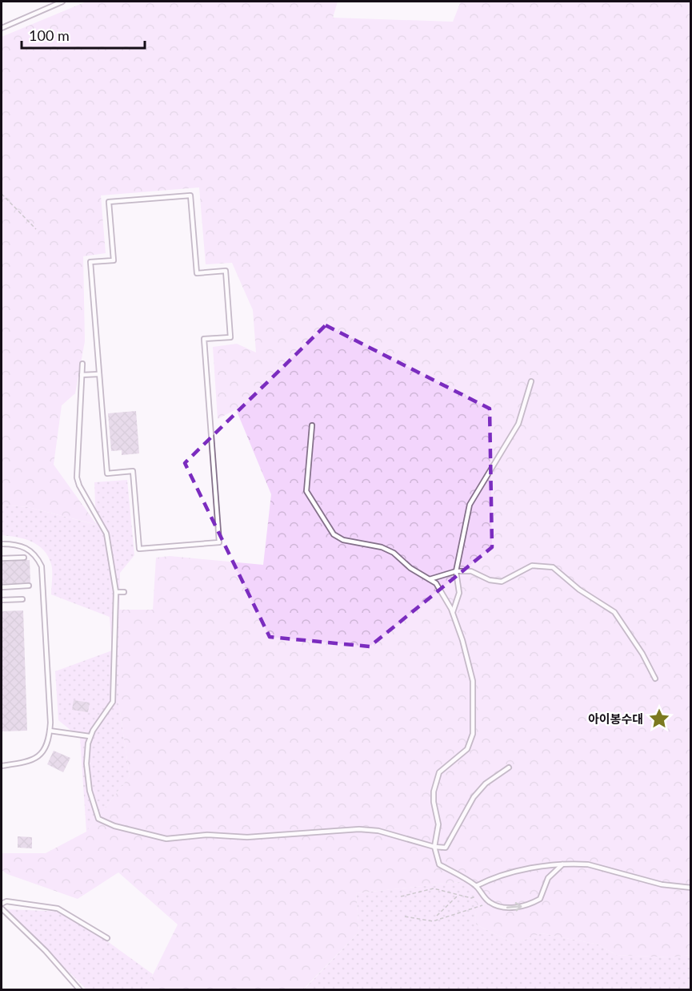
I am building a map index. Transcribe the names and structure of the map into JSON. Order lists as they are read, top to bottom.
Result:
{
  "places": {
    "place": ["아이봉수대"]
  },
  "scale_bar": "100 m"
}
